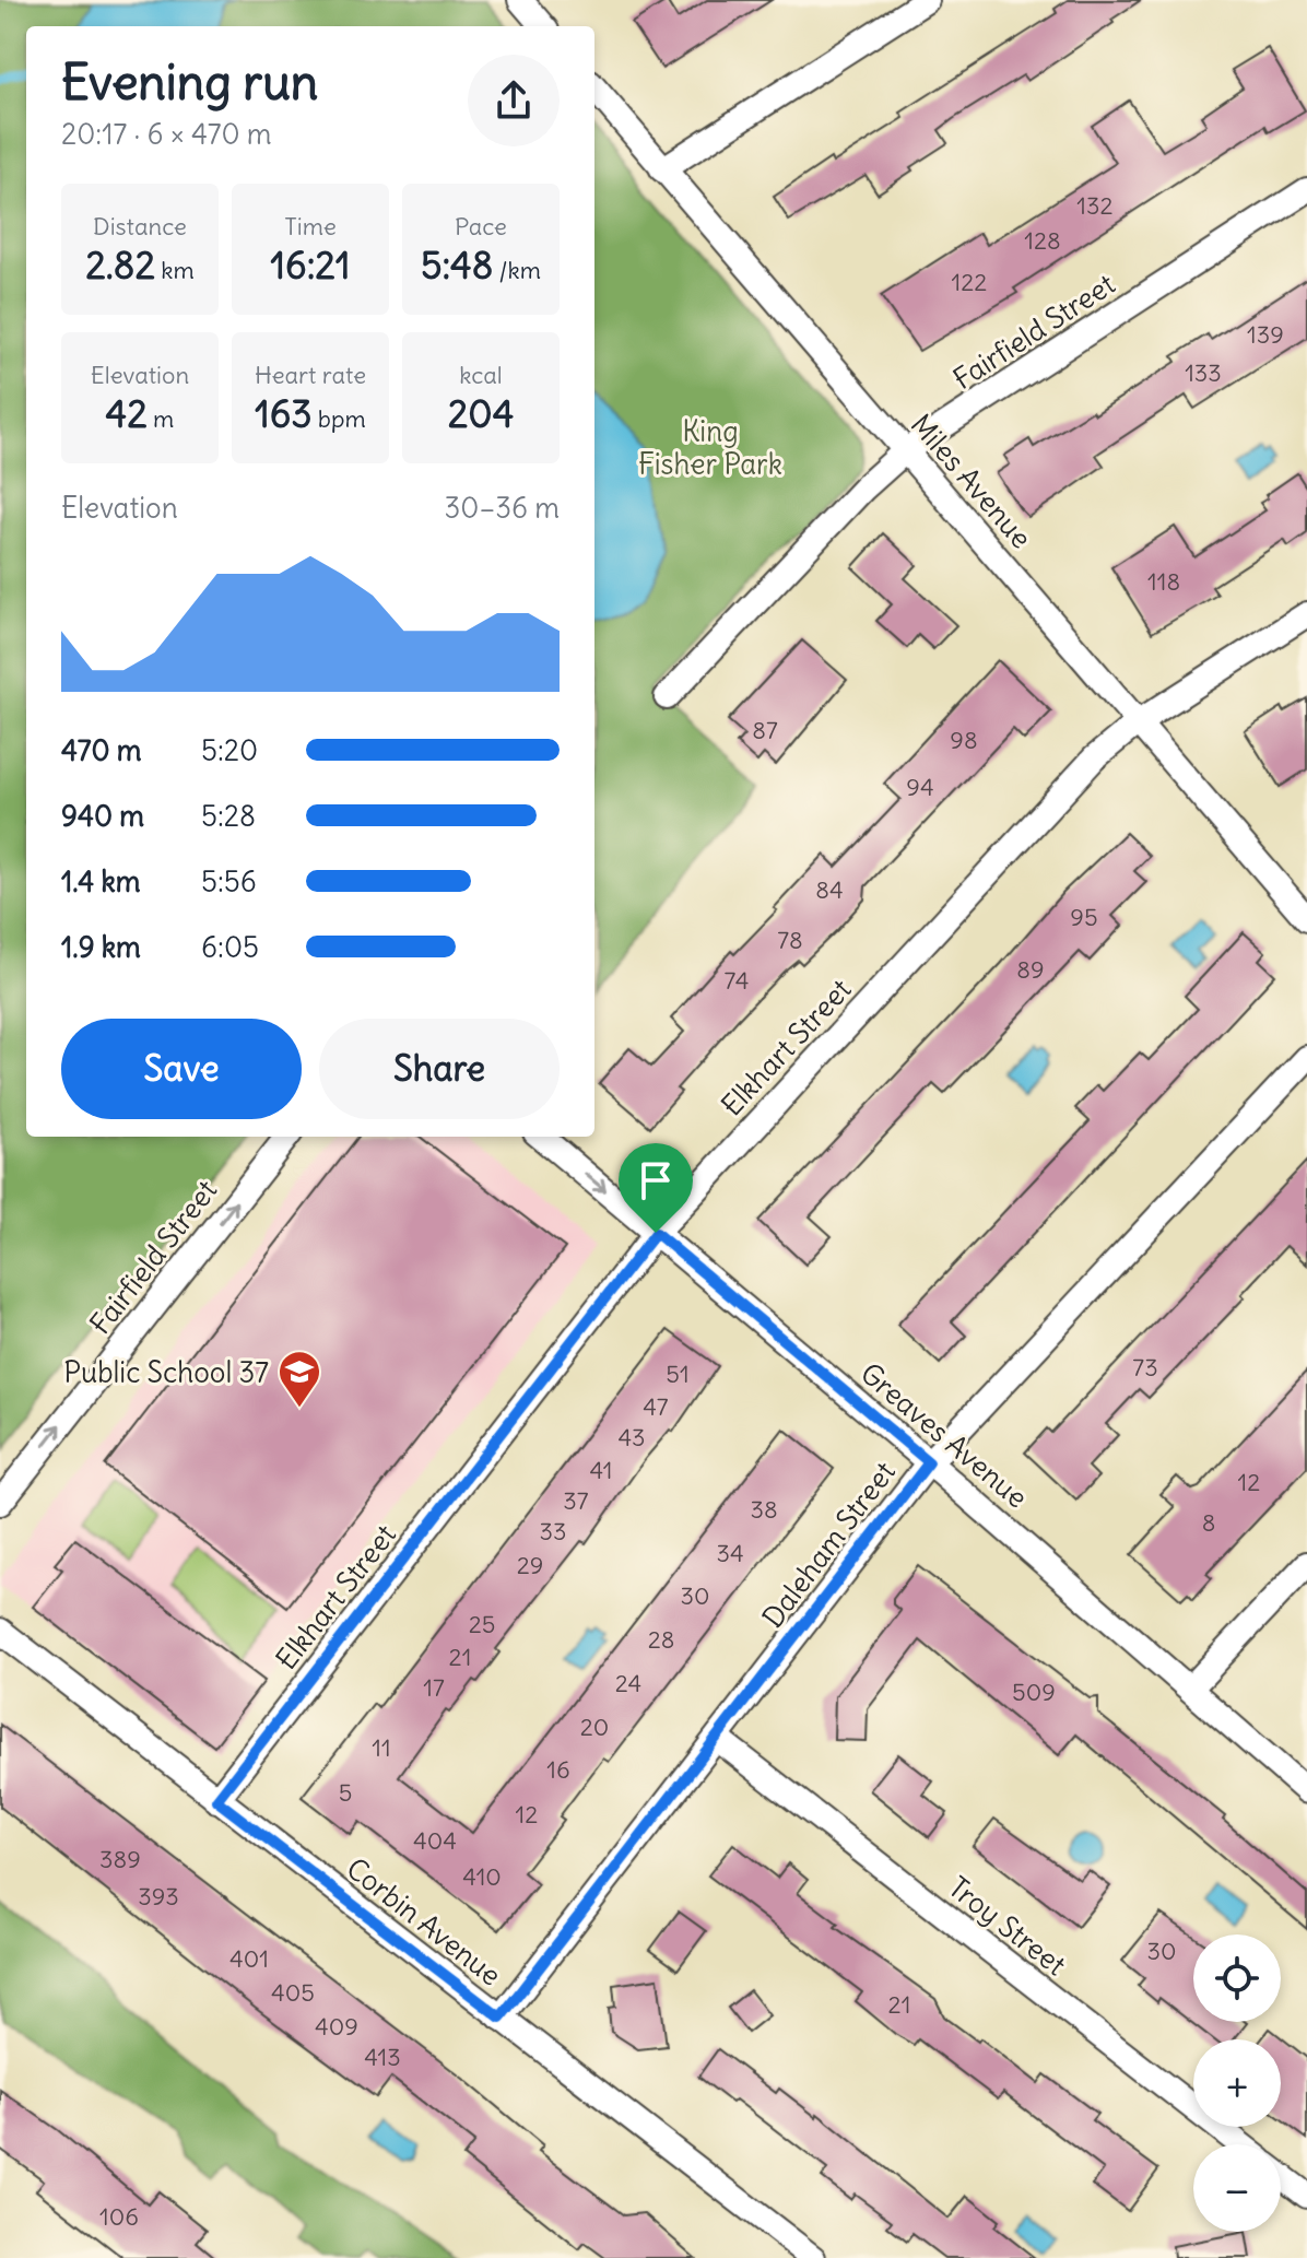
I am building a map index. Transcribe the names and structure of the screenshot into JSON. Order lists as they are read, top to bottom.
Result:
{
  "streets": {
    "street": [
      "Fairfield Street",
      "Miles Avenue",
      "Elkhart Street",
      "Greaves Avenue",
      "Daleham Street",
      "Corbin Avenue",
      "Troy Street"
    ]
  },
  "crossings": [
    ["Fairfield Street", "Miles Avenue"],
    ["Miles Avenue", "Elkhart Street"],
    ["Elkhart Street", "Greaves Avenue"],
    ["Elkhart Street", "Corbin Avenue"],
    ["Greaves Avenue", "Daleham Street"],
    ["Daleham Street", "Corbin Avenue"],
    ["Daleham Street", "Troy Street"]
  ],
  "one_way": ["Fairfield Street"],
  "parks": ["King Fisher Park"],
  "places": {
    "school or university": ["Public School 37"]
  },
  "house_numbers": [
    "132",
    "128",
    "122",
    "139",
    "133",
    "118",
    "87",
    "98",
    "94",
    "84",
    "95",
    "78",
    "89",
    "74",
    "73",
    "51",
    "47",
    "43",
    "41",
    "12",
    "37",
    "38",
    "8",
    "33",
    "34",
    "29",
    "30",
    "25",
    "28",
    "21",
    "24",
    "17",
    "509",
    "20",
    "11",
    "16",
    "5",
    "12",
    "404",
    "389",
    "410",
    "393",
    "30",
    "401",
    "405",
    "21",
    "409",
    "413",
    "106"
  ],
  "page": {
    "heading": ["Evening run", "20:17 · 6 × 470 m"],
    "stats": [
      ["Distance", "2.82 km"],
      ["Time", "16:21"],
      ["Pace", "5:48 /km"],
      ["Elevation", "42 m"],
      ["Heart rate", "163 bpm"],
      ["kcal", "204"]
    ],
    "chart": ["Elevation", "30–36 m"],
    "list": [
      {
        "name": "470 m",
        "note": "5:20"
      },
      {
        "name": "940 m",
        "note": "5:28"
      },
      {
        "name": "1.4 km",
        "note": "5:56"
      },
      {
        "name": "1.9 km",
        "note": "6:05"
      }
    ],
    "buttons": ["Save", "Share"],
    "map_buttons": ["+", "−"]
  }
}
